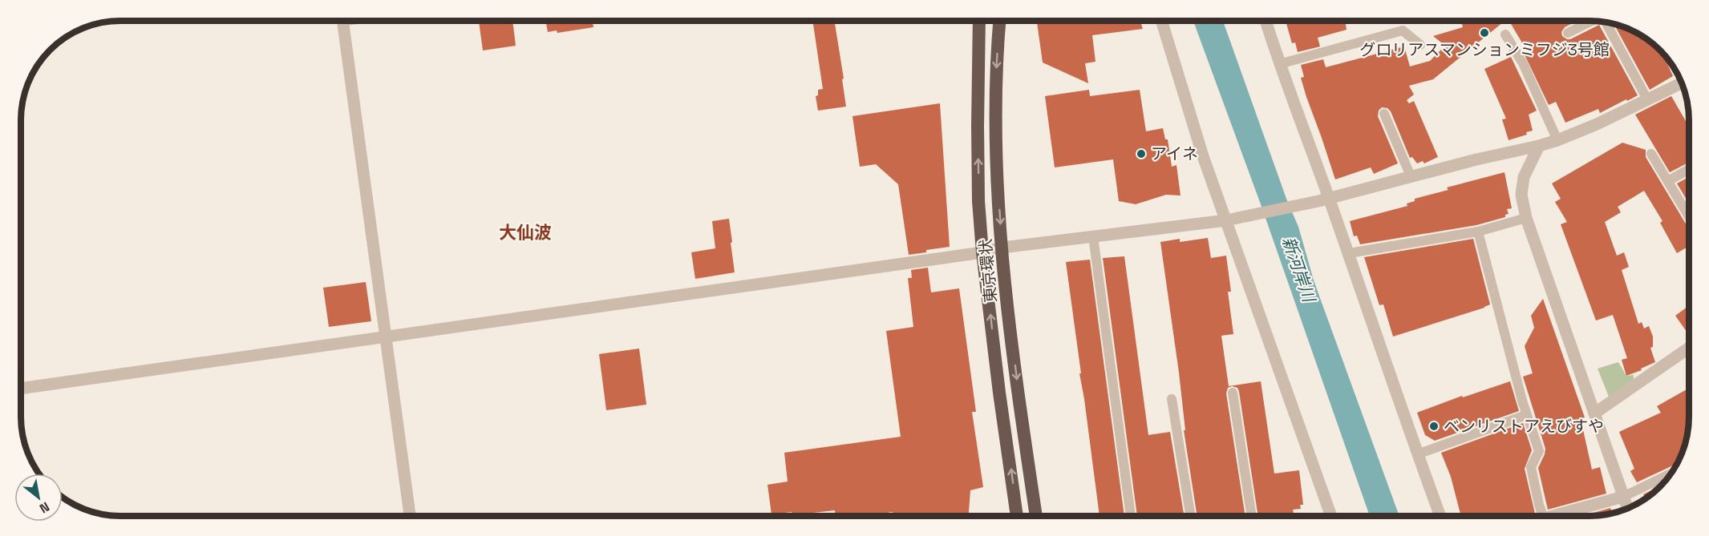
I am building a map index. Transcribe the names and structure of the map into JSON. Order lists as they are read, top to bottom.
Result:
{
  "streets": {
    "highway": ["東京環状"]
  },
  "districts": ["大仙波"],
  "water": ["新河岸川"],
  "places": ["グロリアスマンションミフジ3号館", "アイネ", "ベンリストアえびすや"],
  "north": "bottom right"
}
